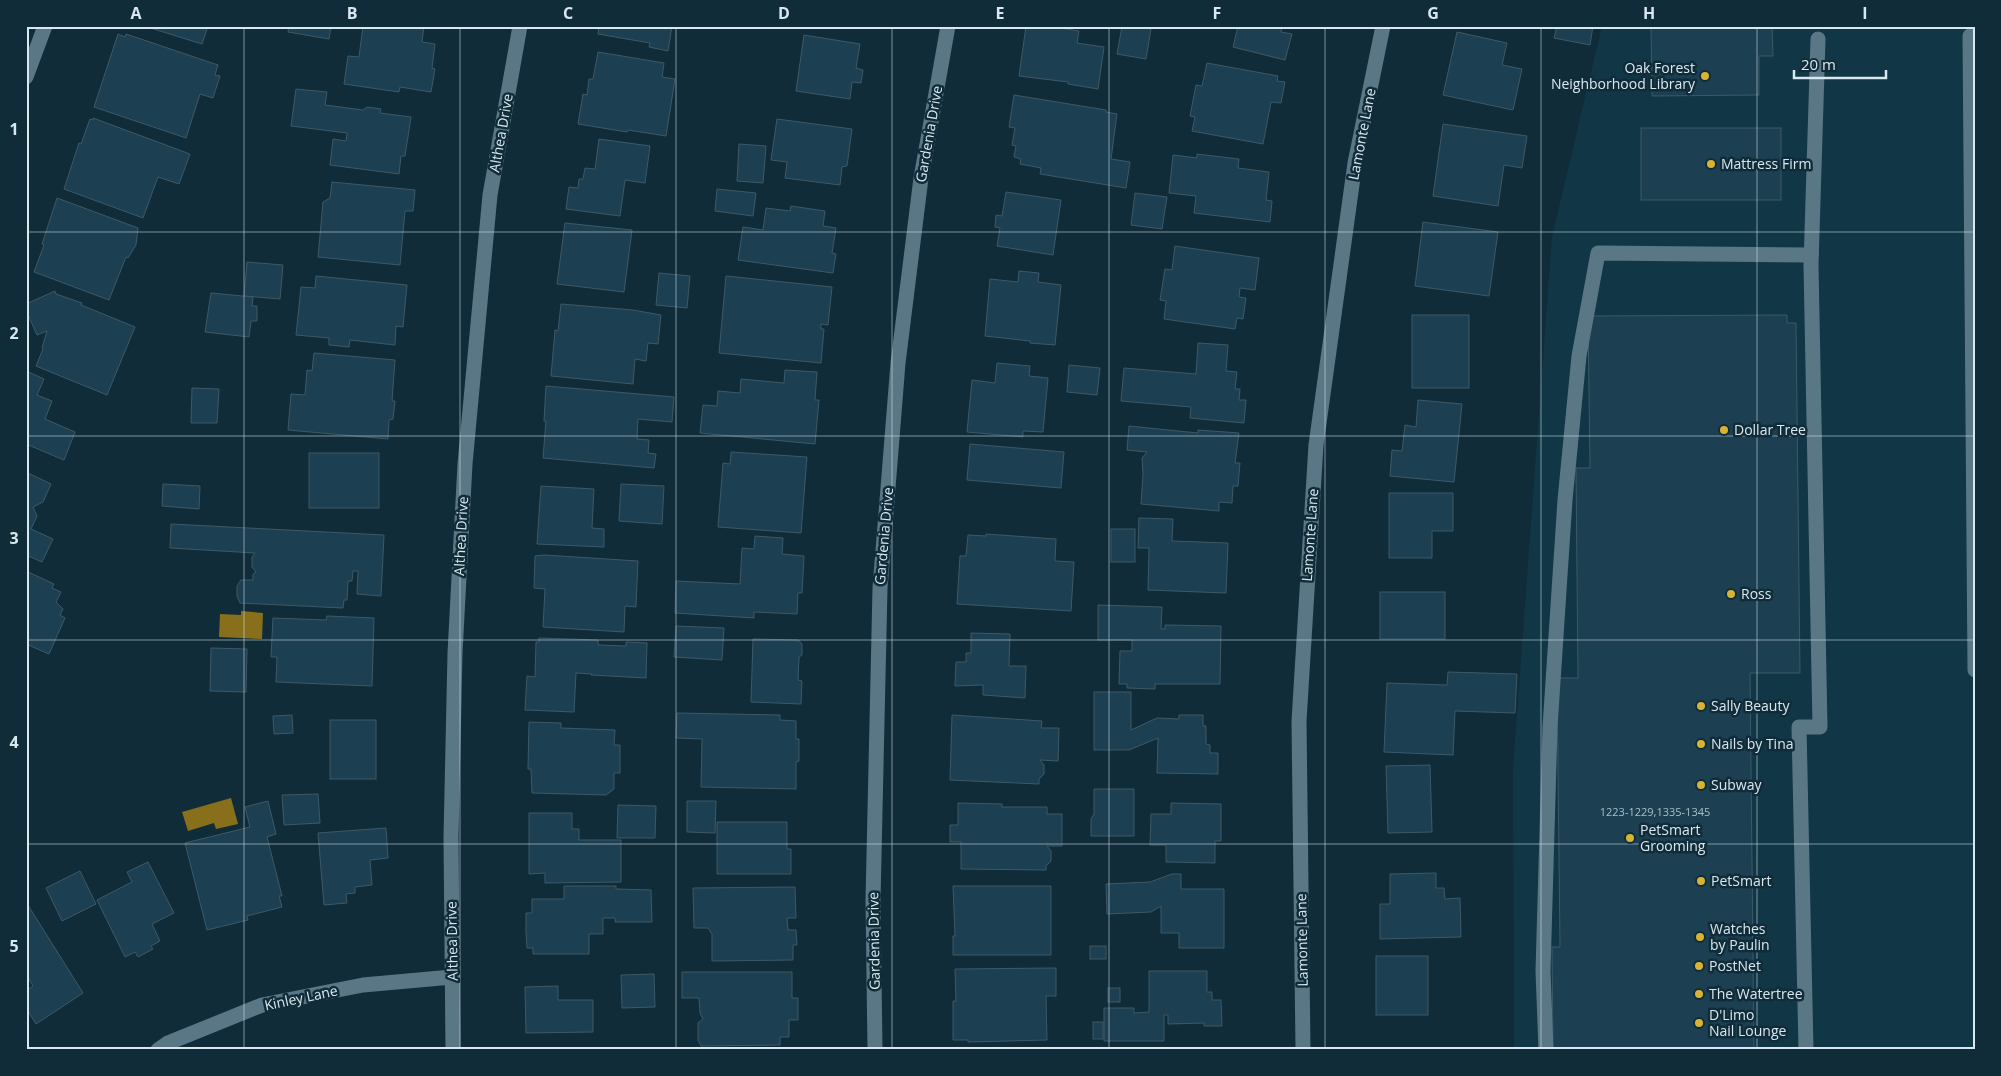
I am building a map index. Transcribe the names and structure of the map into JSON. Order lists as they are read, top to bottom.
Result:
{
  "streets": {
    "street": [
      "Althea Drive",
      "Gardenia Drive",
      "Lamonte Lane",
      "Kinley Lane"
    ]
  },
  "crossings": [
    ["Althea Drive", "Kinley Lane"]
  ],
  "places": [
    "Oak Forest Neighborhood Library",
    "Mattress Firm",
    "Dollar Tree",
    "Ross",
    "Sally Beauty",
    "Nails by Tina",
    "Subway",
    "PetSmart Grooming",
    "PetSmart",
    "Watches by Paulin",
    "PostNet",
    "The Watertree",
    "D'Limo Nail Lounge"
  ],
  "house_numbers": ["1223-1229,1335-1345"],
  "scale_bar": "20 m",
  "grid": {
    "columns": [
      "A",
      "B",
      "C",
      "D",
      "E",
      "F",
      "G",
      "H",
      "I"
    ],
    "rows": [
      "1",
      "2",
      "3",
      "4",
      "5"
    ]
  }
}
